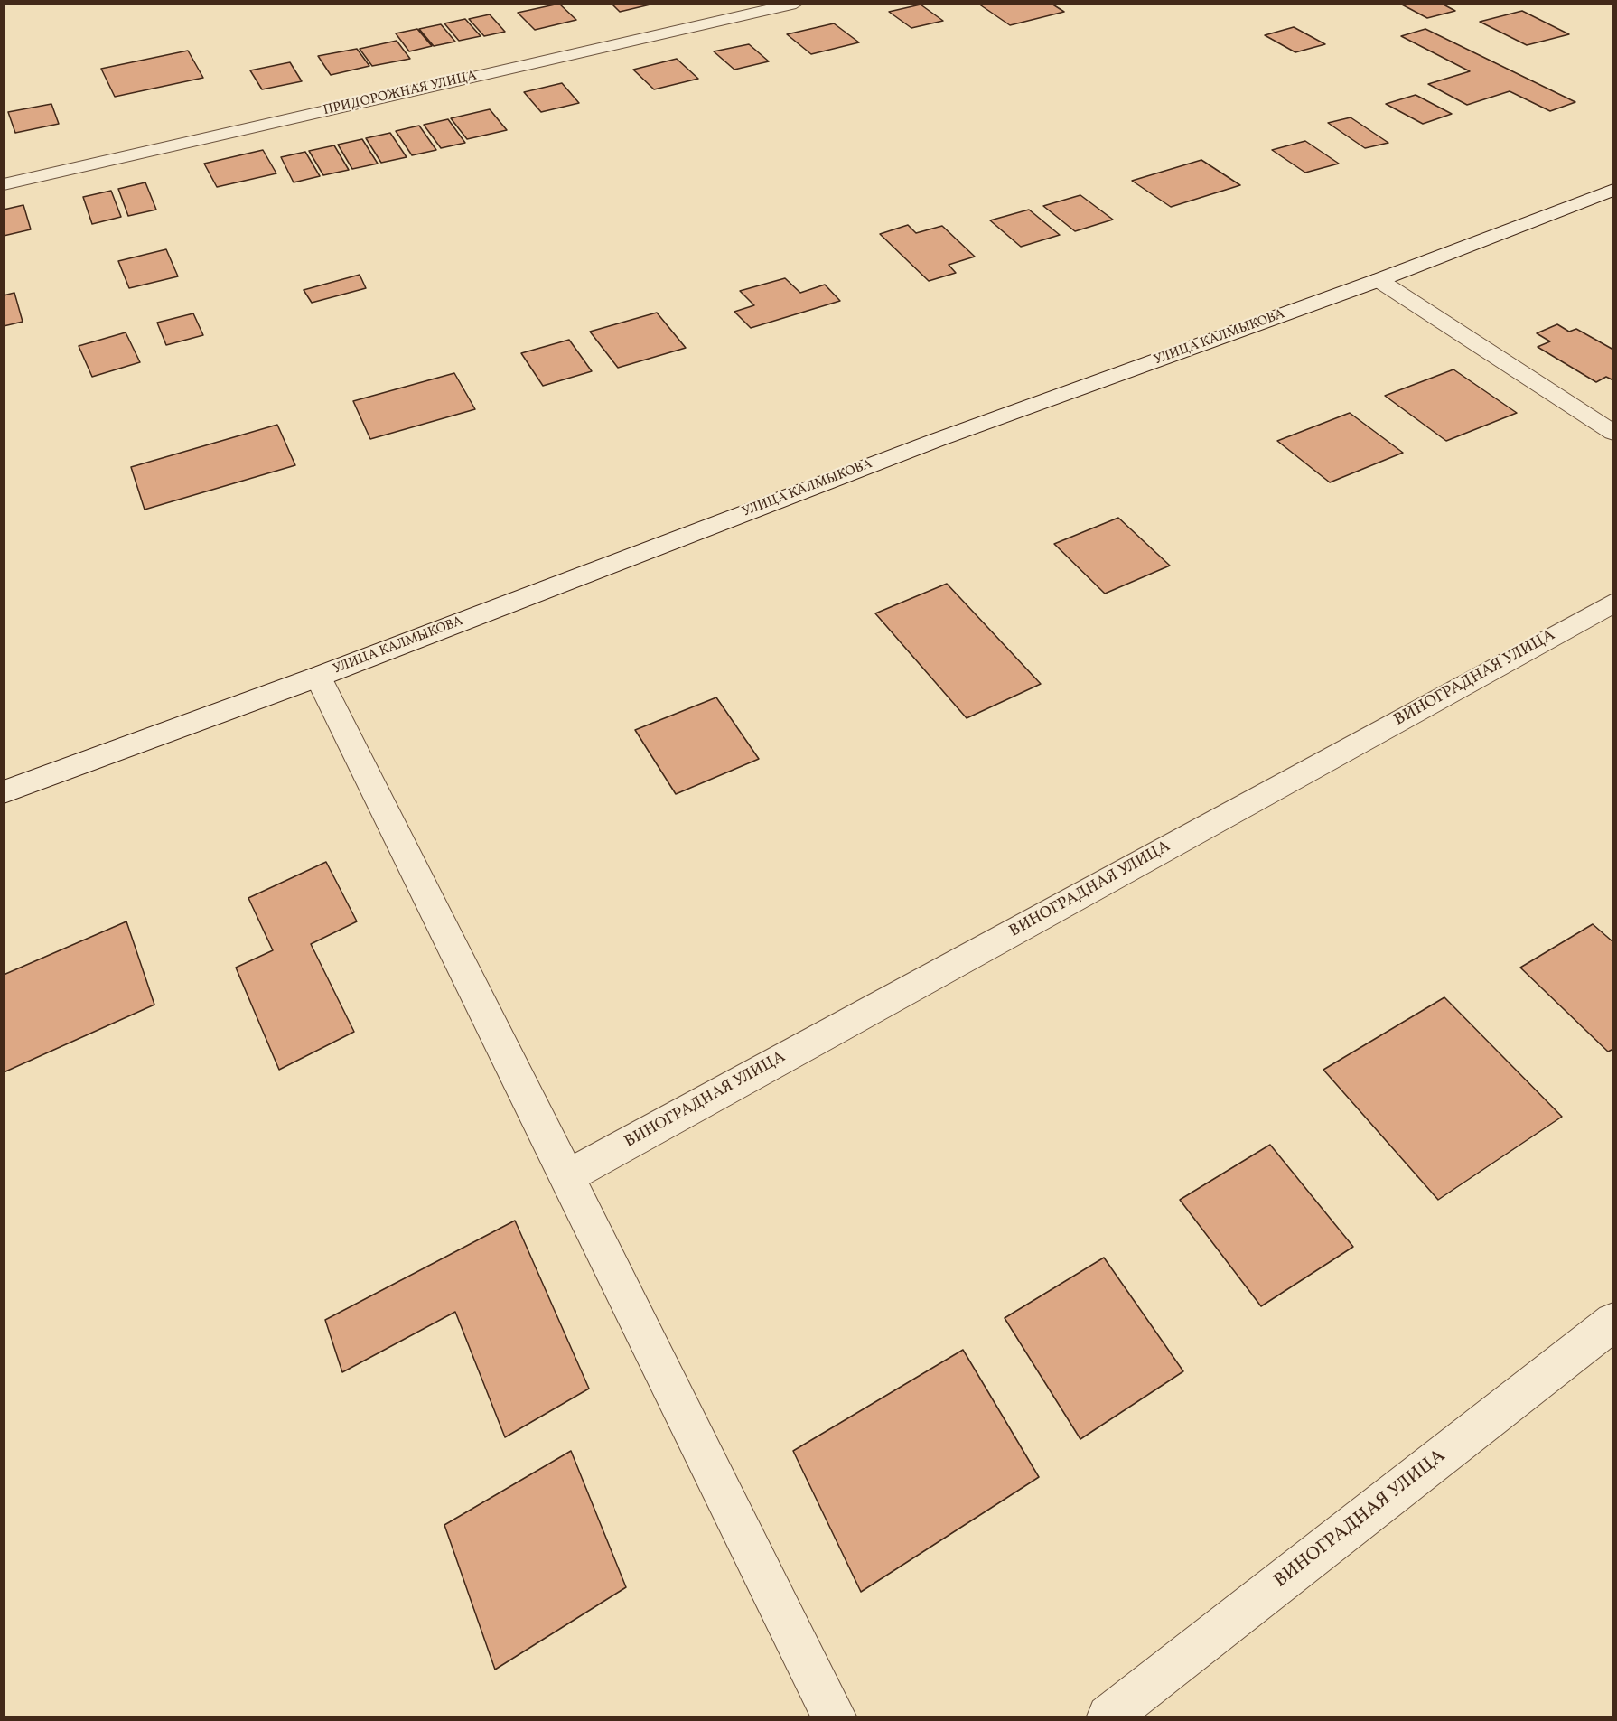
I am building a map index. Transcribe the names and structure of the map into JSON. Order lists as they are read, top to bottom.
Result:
{
  "streets": {
    "street": ["ПРИДОРОЖНАЯ УЛИЦА", "УЛИЦА КАЛМЫКОВА", "ВИНОГРАДНАЯ УЛИЦА"]
  }
}
